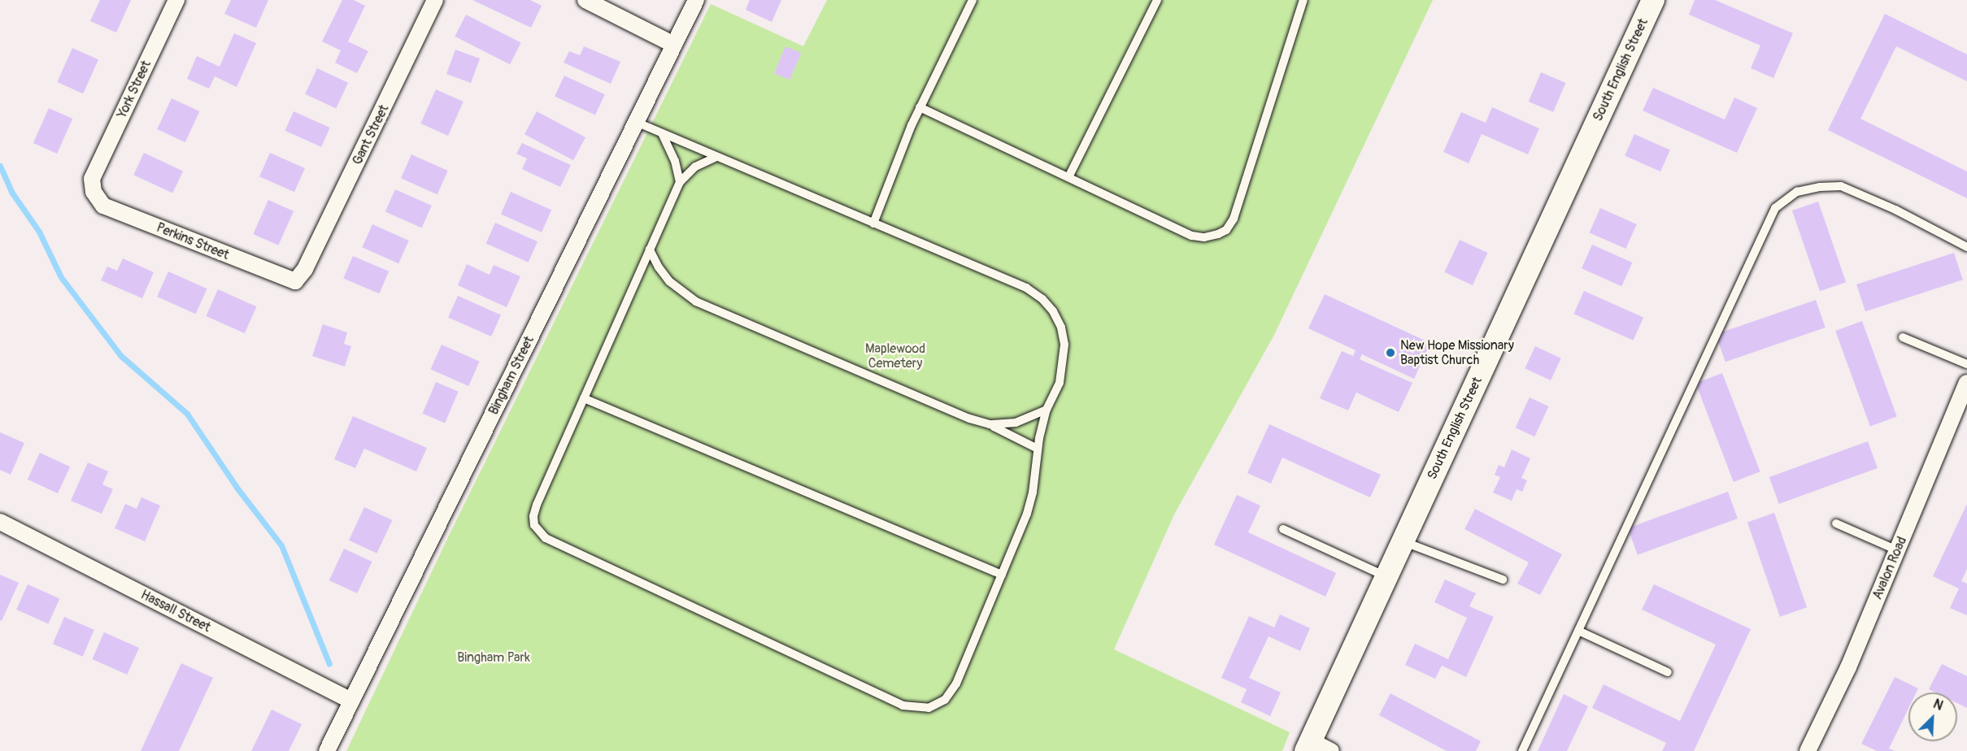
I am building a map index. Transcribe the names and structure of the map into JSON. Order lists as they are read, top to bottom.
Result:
{
  "streets": {
    "street": [
      "South English Street",
      "York Street",
      "Gant Street",
      "Perkins Street",
      "Bingham Street",
      "Avalon Road",
      "Hassall Street"
    ]
  },
  "crossings": [
    ["York Street", "Perkins Street"],
    ["Gant Street", "Perkins Street"],
    ["Bingham Street", "Hassall Street"]
  ],
  "parks": ["Maplewood Cemetery", "Bingham Park"],
  "places": ["New Hope Missionary Baptist Church"],
  "north": "top right"
}
